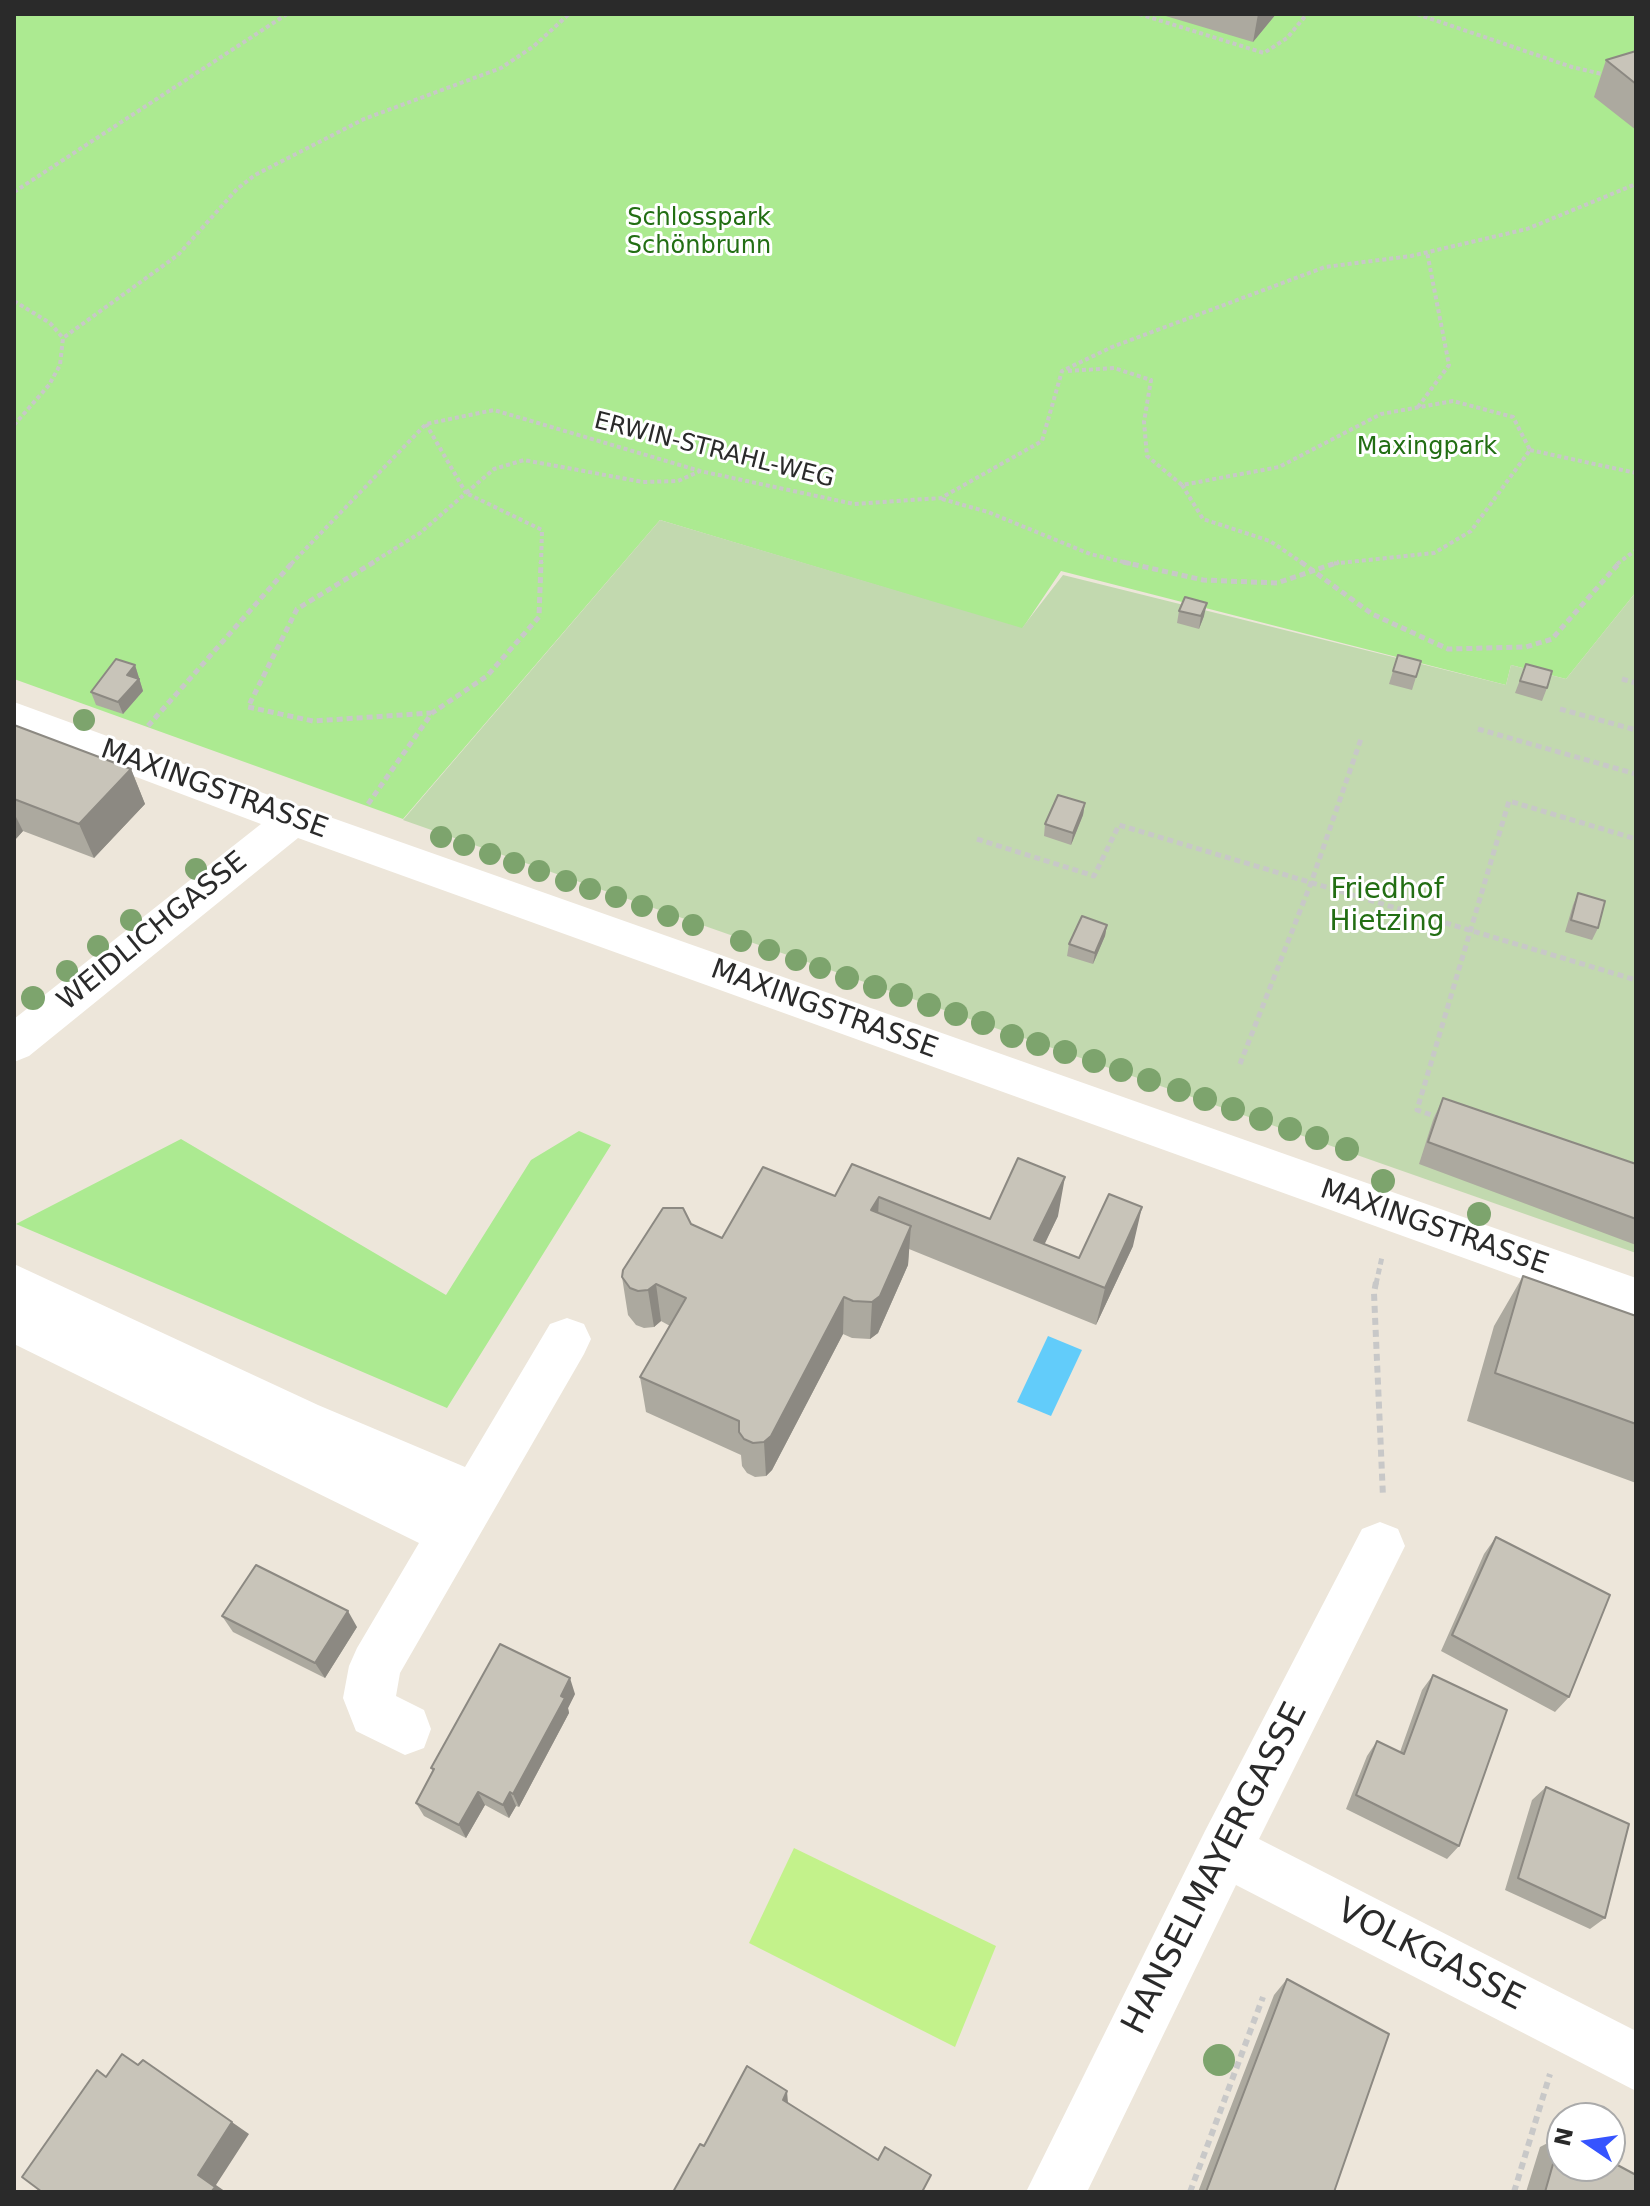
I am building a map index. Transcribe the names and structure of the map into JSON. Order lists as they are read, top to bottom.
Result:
{
  "streets": {
    "street": [
      "MAXINGSTRASSE",
      "WEIDLICHGASSE",
      "HANSELMAYERGASSE",
      "VOLKGASSE"
    ],
    "path": ["ERWIN-STRAHL-WEG"]
  },
  "crossings": [
    ["MAXINGSTRASSE", "WEIDLICHGASSE"],
    ["HANSELMAYERGASSE", "VOLKGASSE"]
  ],
  "parks": ["Schlosspark Schönbrunn", "Maxingpark", "Friedhof Hietzing"],
  "north": "left"
}
